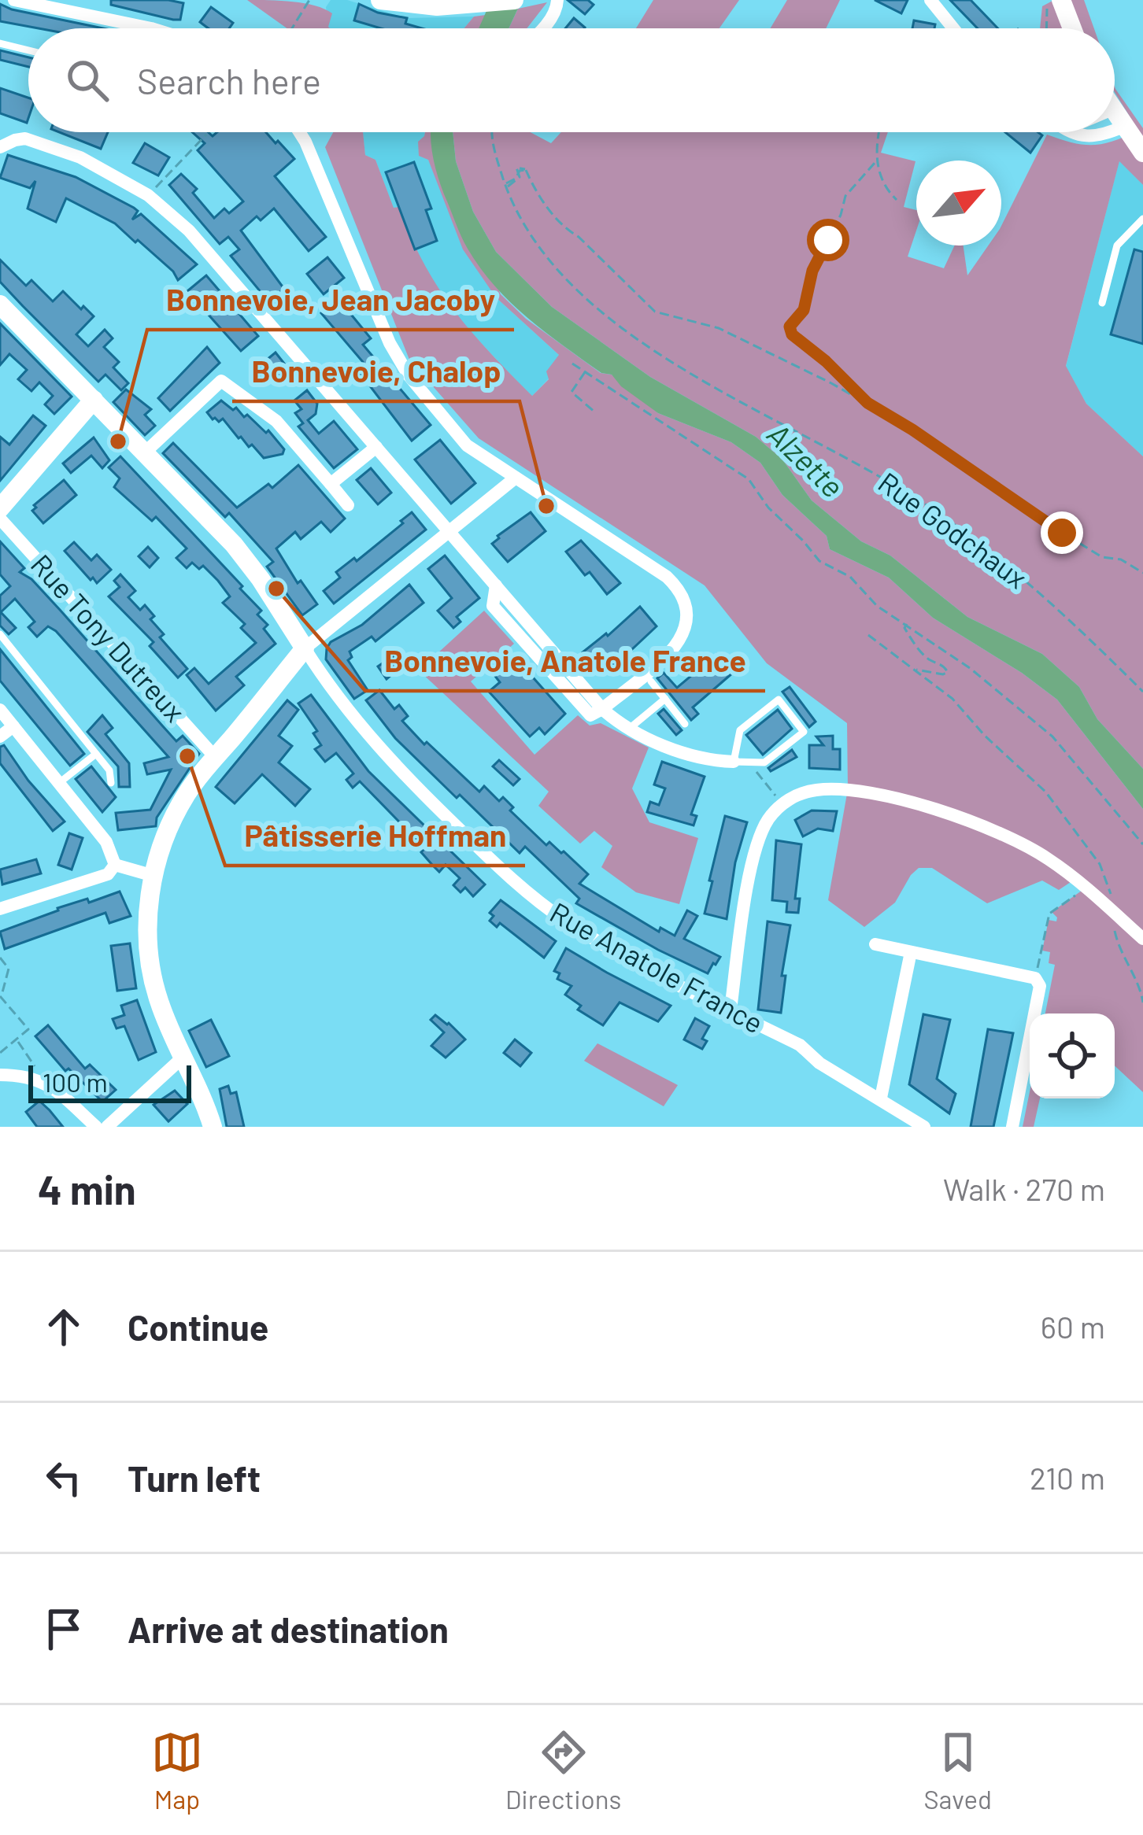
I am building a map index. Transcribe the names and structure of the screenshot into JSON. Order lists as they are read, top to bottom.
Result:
{
  "streets": {
    "street": ["Rue Tony Dutreux", "Rue Anatole France"],
    "path": ["Rue Godchaux"]
  },
  "water": ["Alzette"],
  "places": [
    "Bonnevoie, Jean Jacoby",
    "Bonnevoie, Chalop",
    "Bonnevoie, Anatole France",
    "Pâtisserie Hoffman"
  ],
  "scale_bar": "100 m",
  "north": "top right",
  "page": {
    "search": "Search here",
    "scale": "100 m",
    "heading": ["4 min", "Walk · 270 m"],
    "list": [
      ["Continue", "60 m"],
      ["Turn left", "210 m"],
      "Arrive at destination"
    ],
    "nav": ["Map", "Directions", "Saved"]
  }
}
